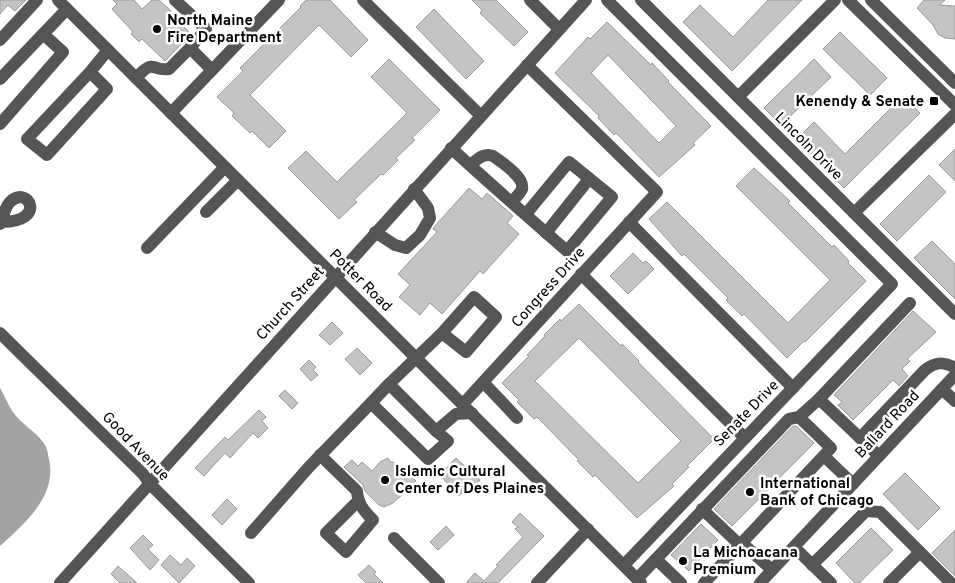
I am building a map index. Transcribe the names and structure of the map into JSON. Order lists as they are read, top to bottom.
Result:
{
  "streets": {
    "street": [
      "Lincoln Drive",
      "Potter Road",
      "Congress Drive",
      "Church Street",
      "Senate Drive",
      "Ballard Road",
      "Good Avenue"
    ]
  },
  "crossings": [
    ["Potter Road", "Congress Drive"],
    ["Potter Road", "Church Street"],
    ["Potter Road", "Senate Drive"],
    ["Congress Drive", "Church Street"],
    ["Church Street", "Good Avenue"]
  ],
  "places": {
    "other": [
      "North Maine Fire Department",
      "Islamic Cultural Center of Des Plaines",
      "International Bank of Chicago",
      "La Michoacana Premium"
    ],
    "transit": ["Kenendy & Senate"]
  }
}
